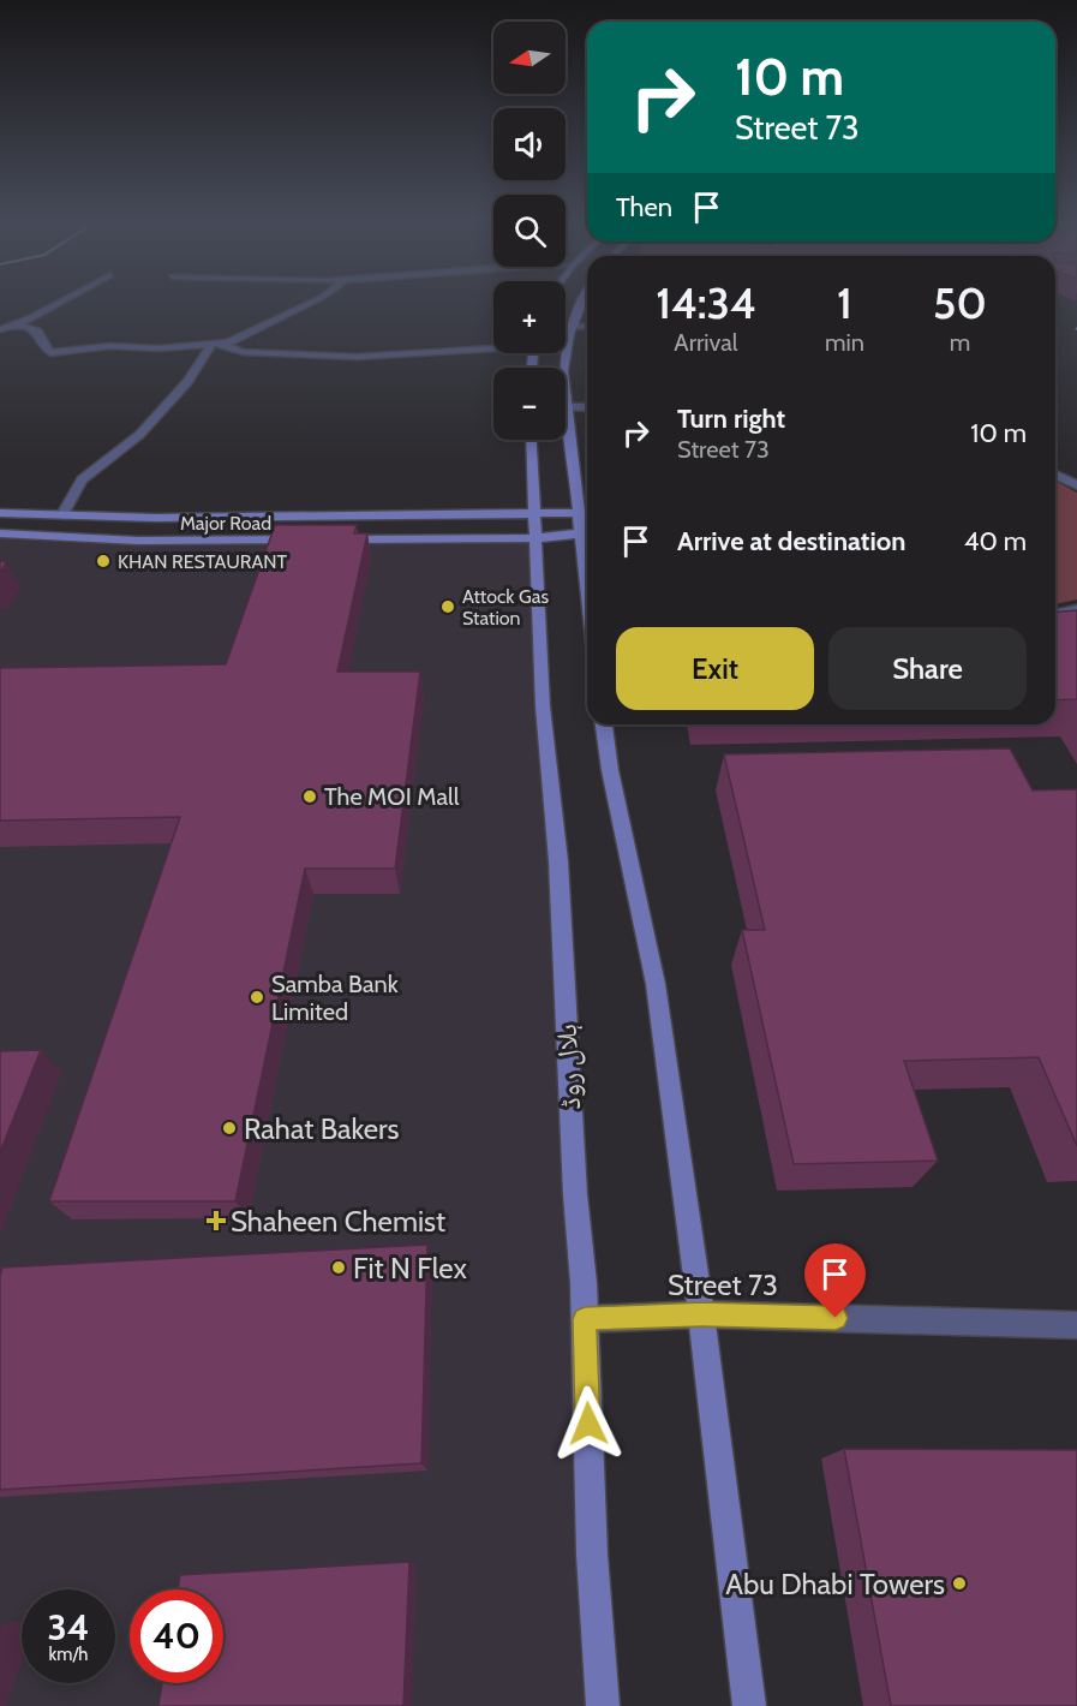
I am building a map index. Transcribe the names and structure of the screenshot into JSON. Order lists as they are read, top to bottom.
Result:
{
  "streets": {
    "street": ["Major Road", "ہلال روڈ", "Street 73"]
  },
  "crossings": [
    ["Major Road", "ہلال روڈ"],
    ["ہلال روڈ", "Street 73"]
  ],
  "places": {
    "other": [
      "KHAN RESTAURANT",
      "Attock Gas Station",
      "The MOI Mall",
      "Samba Bank Limited",
      "Rahat Bakers",
      "Fit N Flex",
      "Abu Dhabi Towers"
    ],
    "health": ["Shaheen Chemist"]
  },
  "north": "left",
  "page": {
    "map_buttons": ["+", "−"],
    "turn": ["10 m", "Street 73"],
    "then": "Then",
    "eta": [
      "14:34",
      "Arrival",
      "1",
      "min",
      "50",
      "m"
    ],
    "list": [
      {
        "name": "Turn right",
        "note": "Street 73",
        "value": "10 m"
      },
      {
        "name": "Arrive at destination",
        "value": "40 m"
      }
    ],
    "buttons": ["Exit", "Share"],
    "speed": "34 km/h",
    "limit": "40"
  }
}
